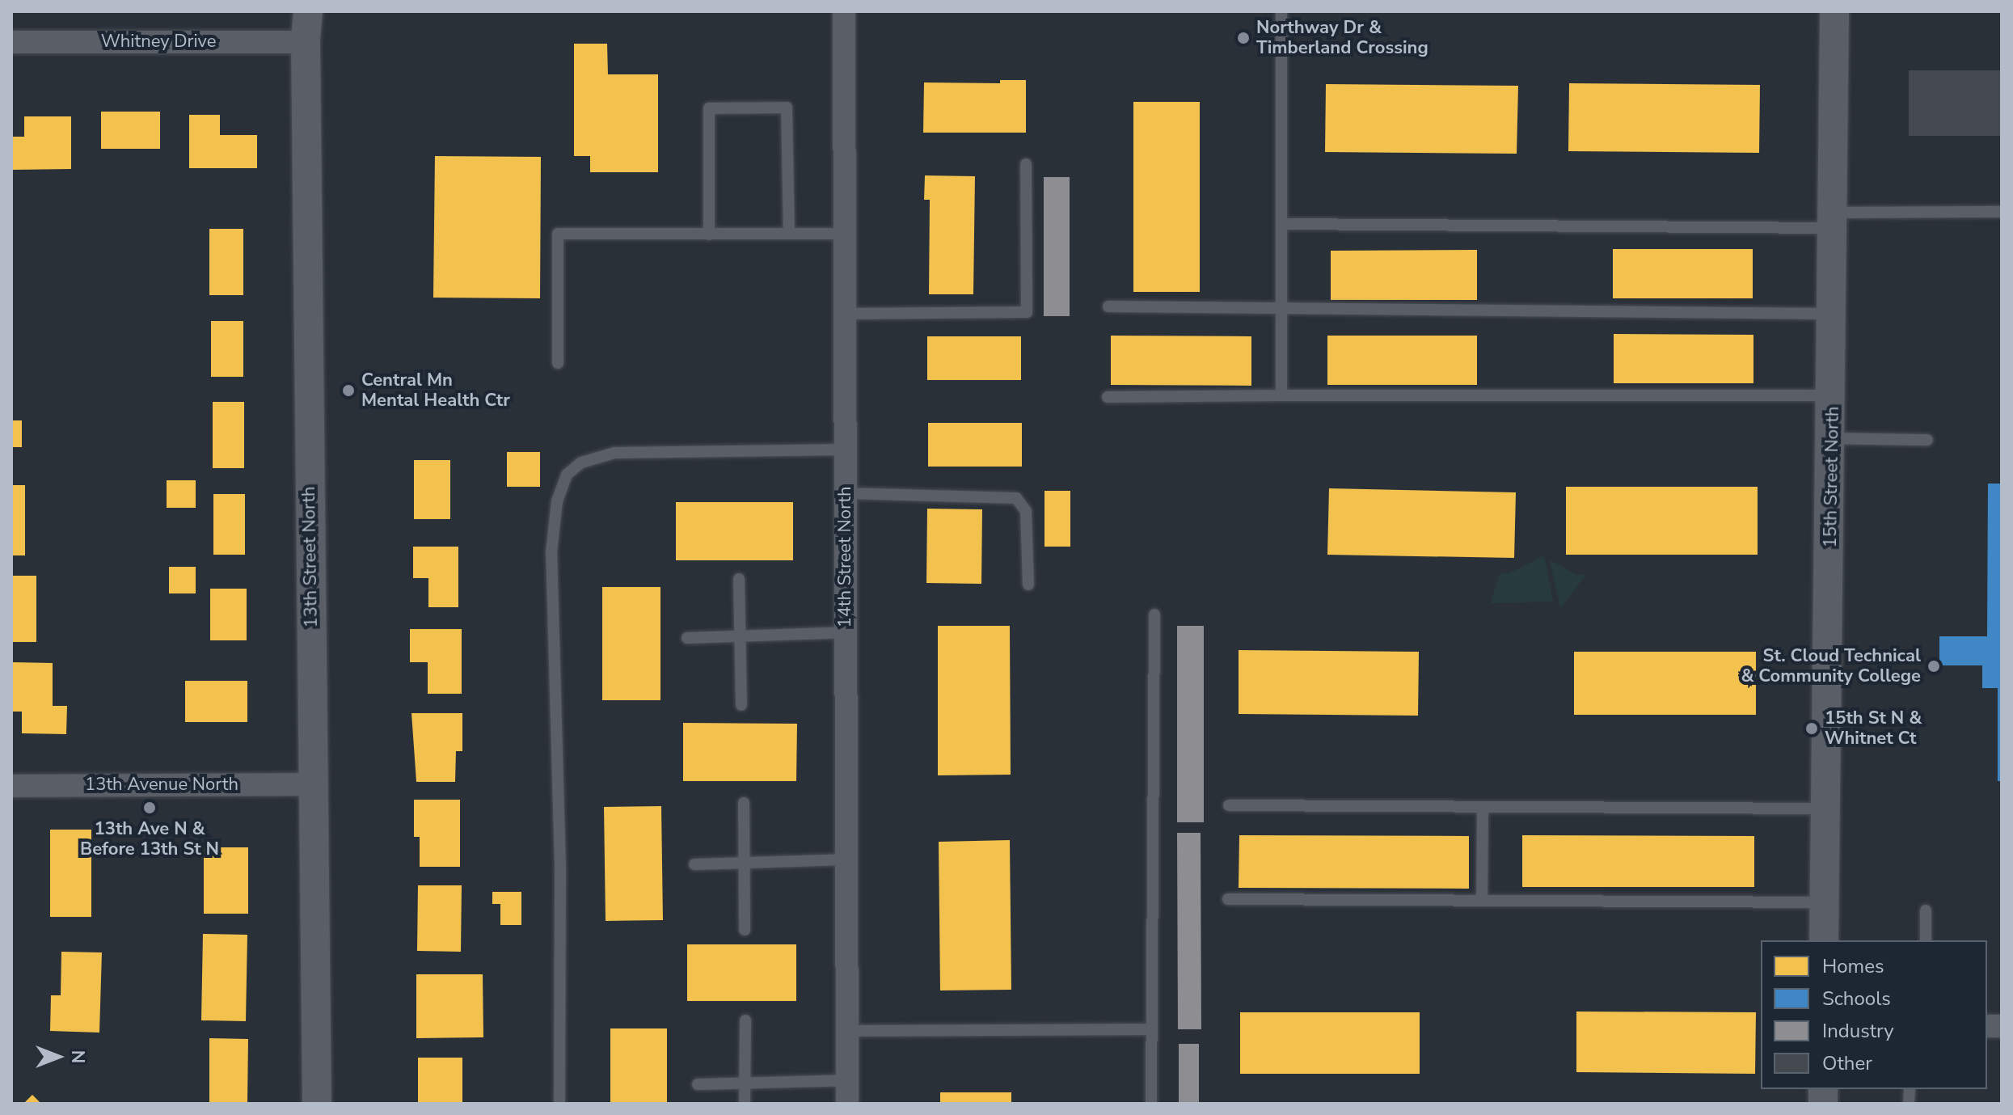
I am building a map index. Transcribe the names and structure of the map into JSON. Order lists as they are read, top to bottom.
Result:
{
  "streets": {
    "street": [
      "Whitney Drive",
      "15th Street North",
      "13th Street North",
      "14th Street North",
      "13th Avenue North"
    ]
  },
  "crossings": [
    ["Whitney Drive", "13th Street North"],
    ["13th Street North", "13th Avenue North"]
  ],
  "places": [
    "Northway Dr & Timberland Crossing",
    "Central Mn Mental Health Ctr",
    "St. Cloud Technical & Community College",
    "15th St N & Whitnet Ct",
    "13th Ave N & Before 13th St N"
  ],
  "legend": [
    "Homes",
    "Schools",
    "Industry",
    "Other"
  ],
  "north": "right"
}
